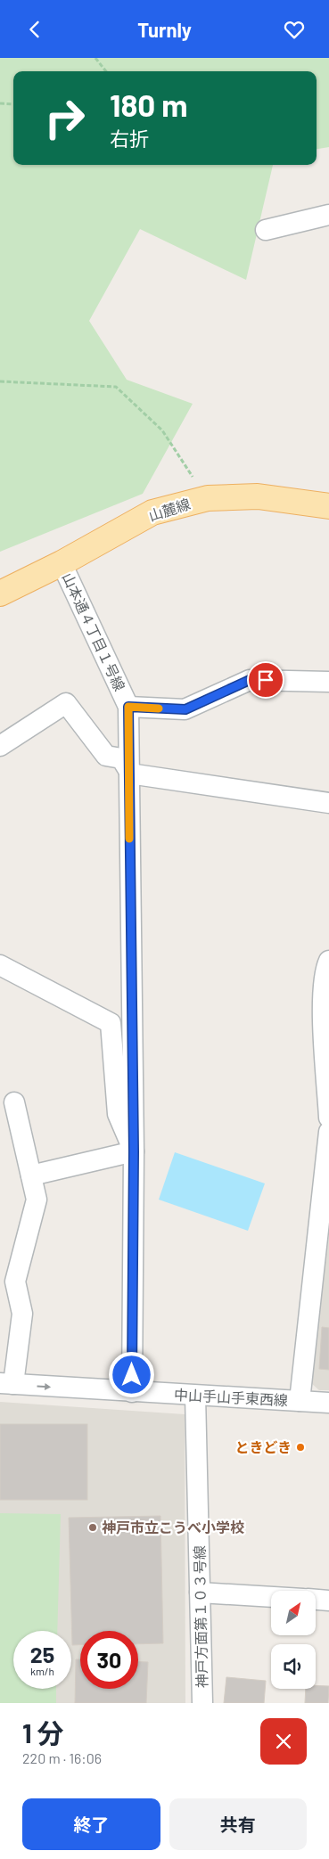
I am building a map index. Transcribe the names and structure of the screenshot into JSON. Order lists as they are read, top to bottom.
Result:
{
  "streets": {
    "main road": ["山麓線"],
    "street": ["山本通４丁目１号線", "中山手山手東西線", "神戸方面第１０３号線"]
  },
  "crossings": [
    ["山麓線", "山本通４丁目１号線"],
    ["中山手山手東西線", "神戸方面第１０３号線"]
  ],
  "one_way": ["中山手山手東西線"],
  "places": ["ときどき", "神戸市立こうべ小学校"],
  "north": "top right",
  "page": {
    "header": "Turnly",
    "turn": ["180 m", "右折"],
    "speed": "25 km/h",
    "limit": "30",
    "heading": ["1 分", "220 m · 16:06"],
    "buttons": ["終了", "共有"]
  }
}
